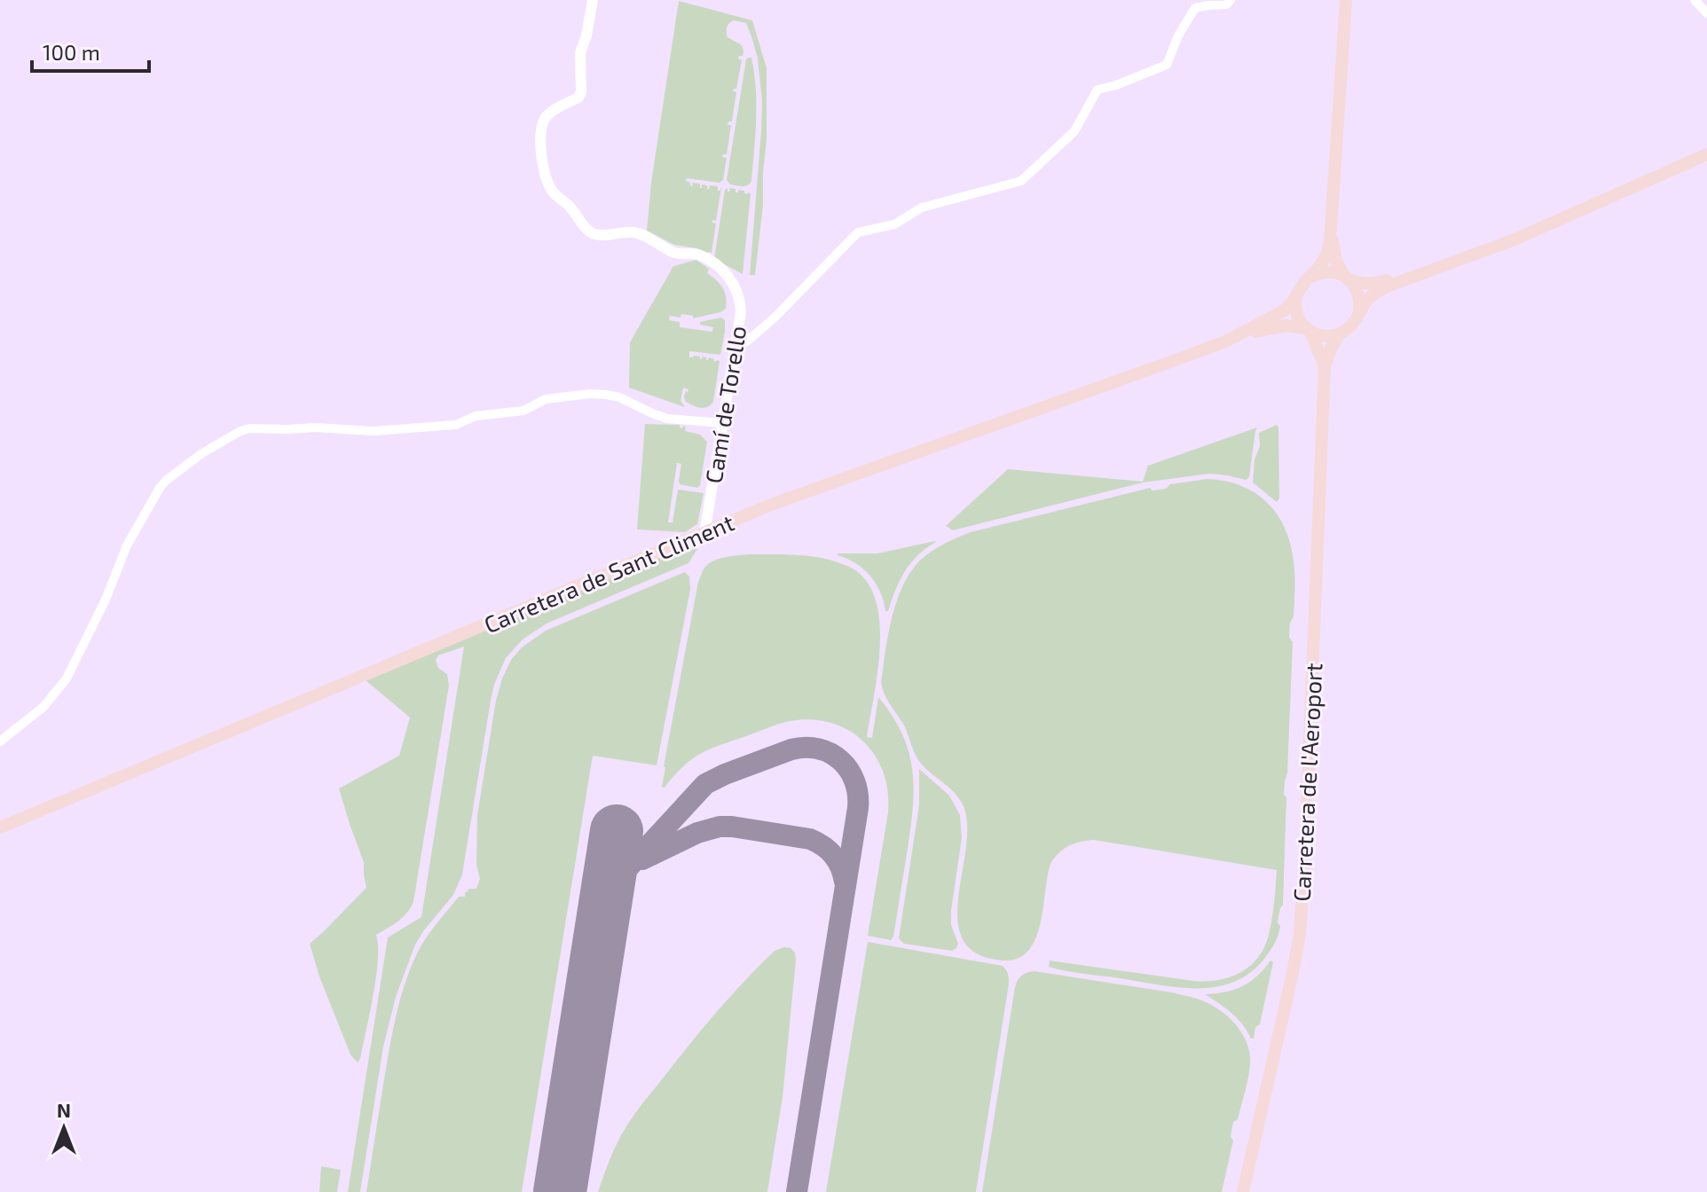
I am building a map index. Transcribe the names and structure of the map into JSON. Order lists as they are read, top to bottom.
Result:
{
  "streets": {
    "main road": ["Carretera de Sant Climent", "Carretera de l'Aeroport"],
    "street": ["Camí de Torello"]
  },
  "crossings": [
    ["Camí de Torello", "Carretera de Sant Climent"]
  ],
  "scale_bar": "100 m",
  "north": "top"
}
